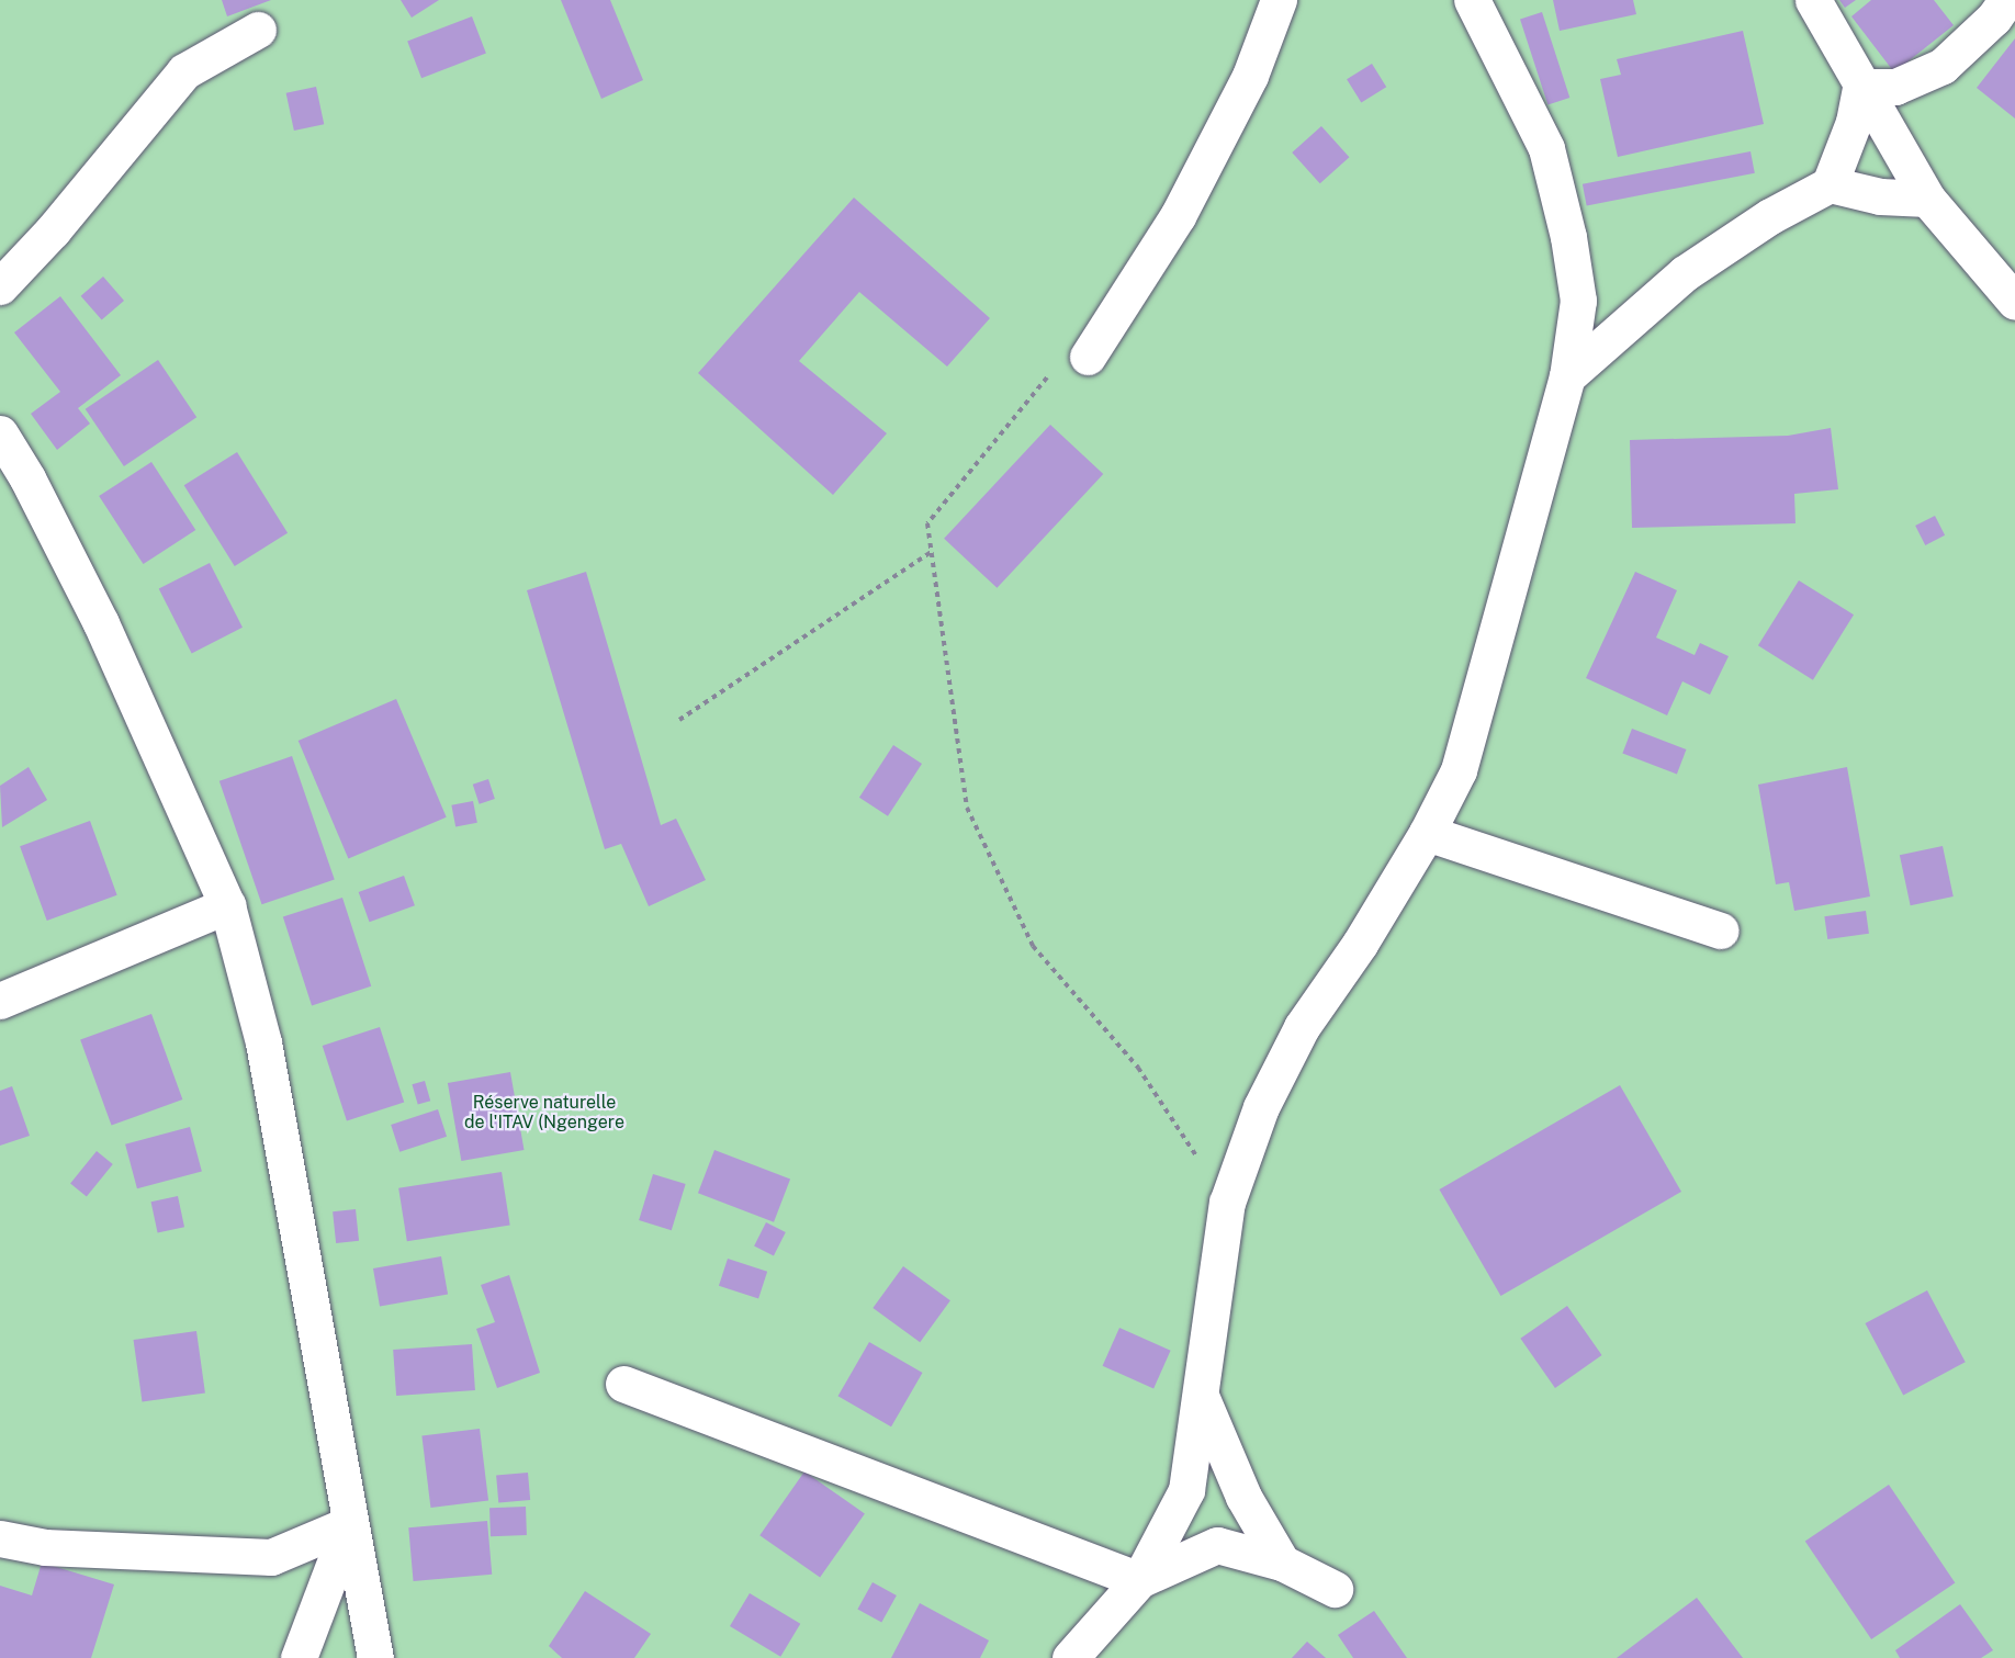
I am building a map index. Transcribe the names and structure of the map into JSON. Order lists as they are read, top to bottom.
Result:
{
  "parks": ["Réserve naturelle de l'ITAV (Ngengere"]
}
